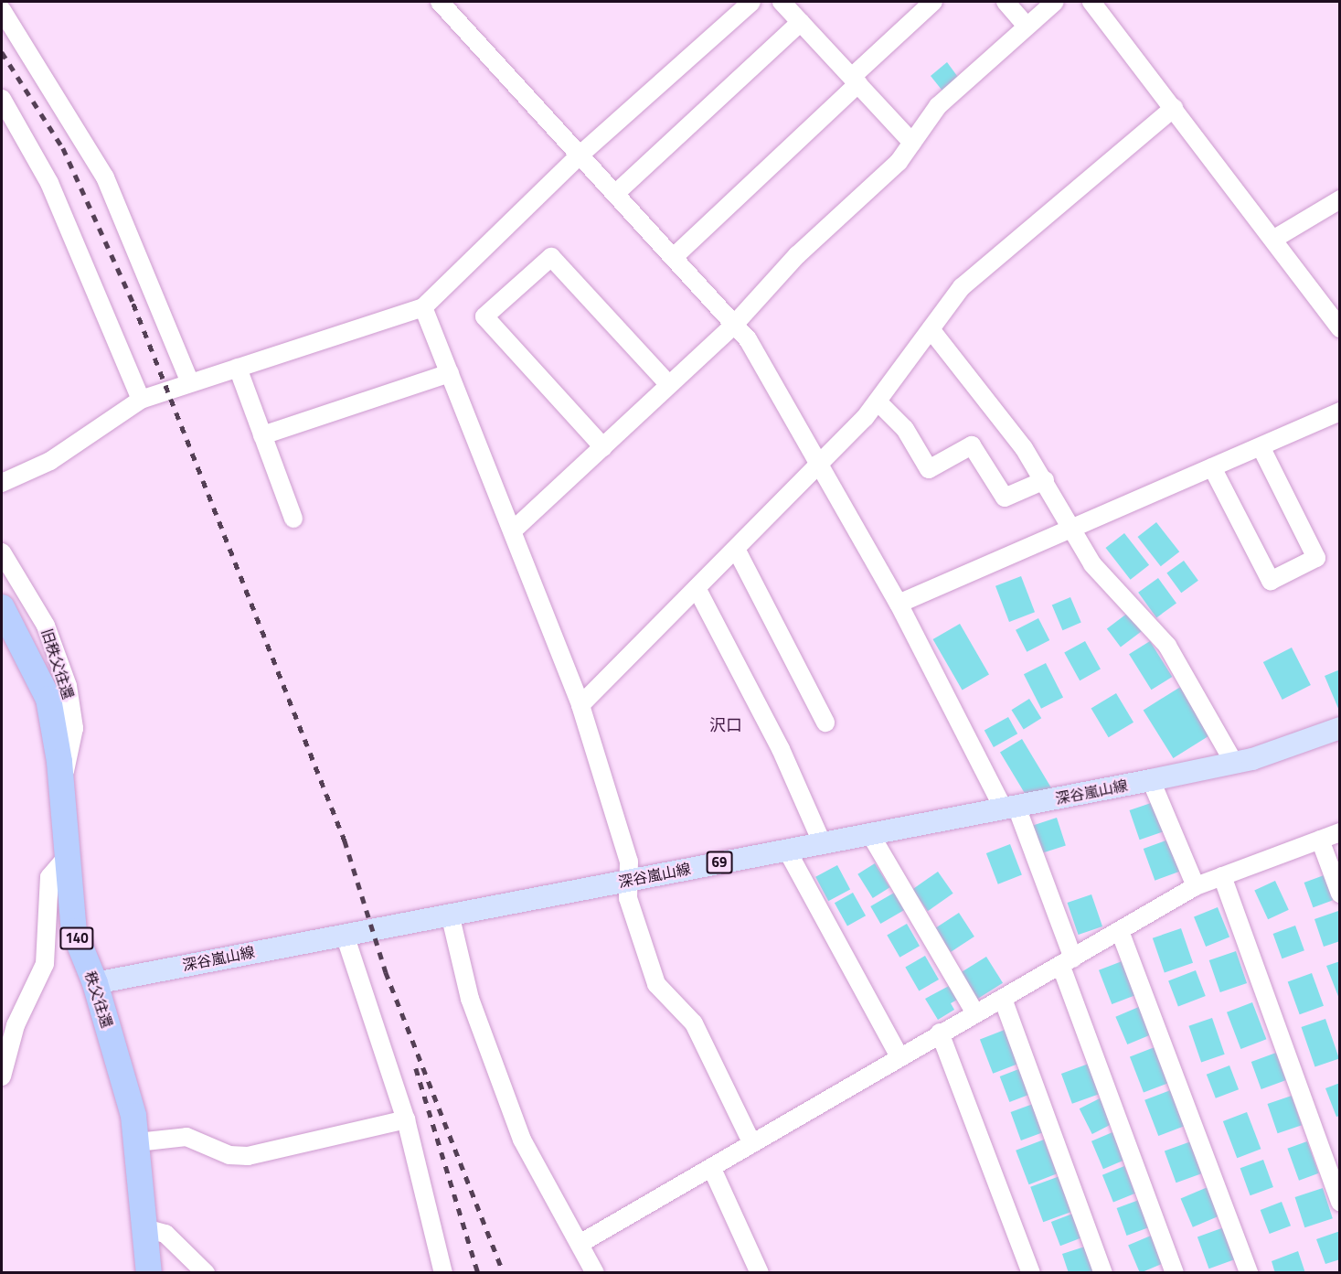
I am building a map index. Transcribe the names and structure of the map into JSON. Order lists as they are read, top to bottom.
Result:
{
  "streets": {
    "highway": ["140", "秩父往還"],
    "main road": ["深谷嵐山線", "69"],
    "street": ["旧秩父往還"]
  },
  "crossings": [
    ["旧秩父往還", "秩父往還"],
    ["深谷嵐山線", "秩父往還"]
  ],
  "districts": ["沢口"]
}
